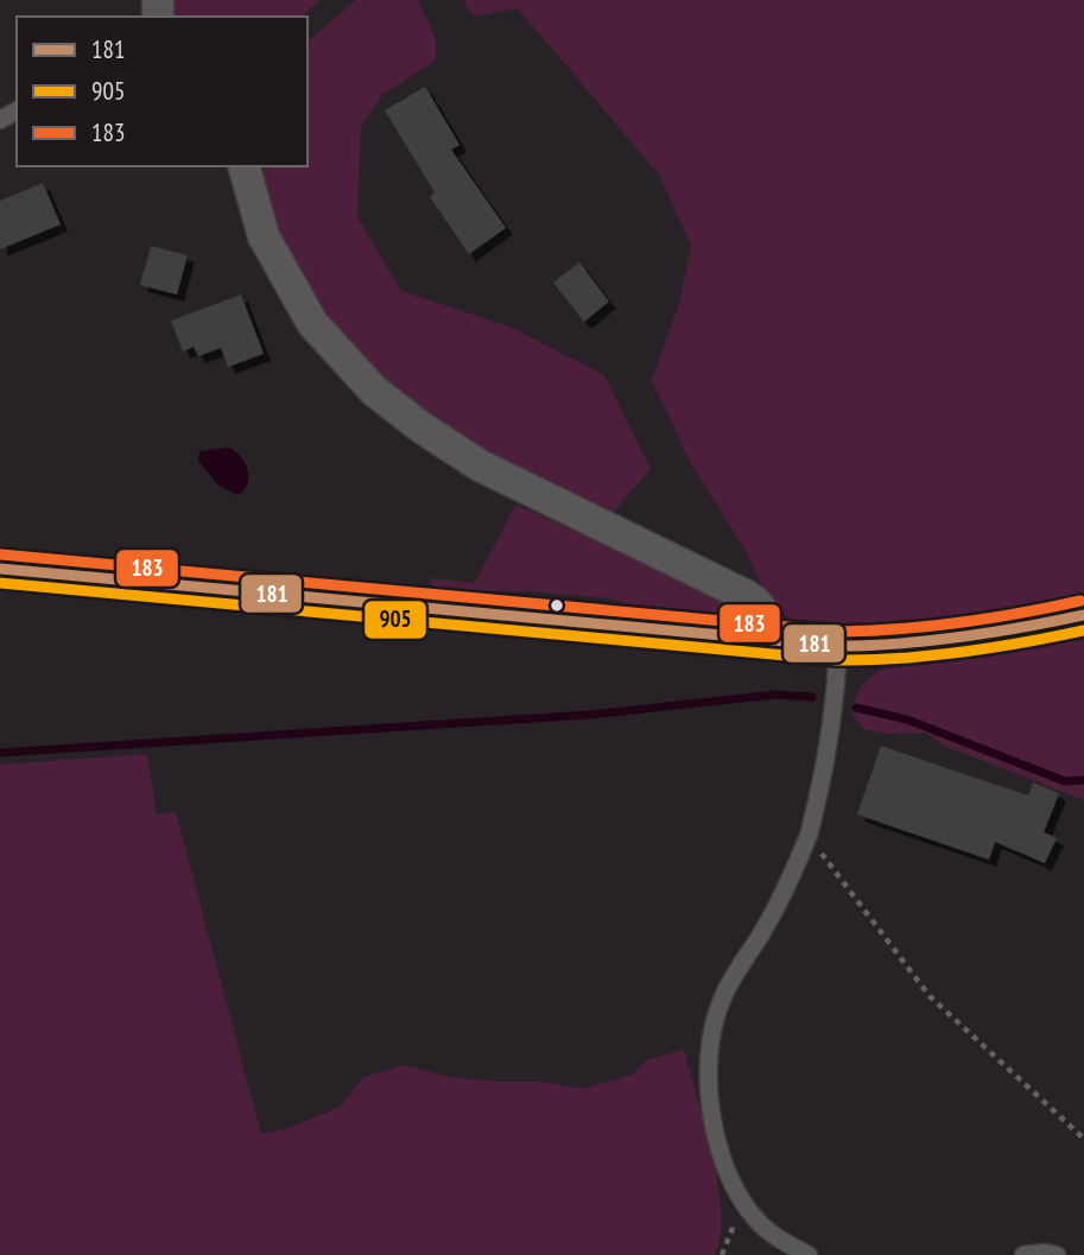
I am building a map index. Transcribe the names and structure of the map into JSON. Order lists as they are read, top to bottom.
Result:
{
  "lines": ["transit line 183", "transit line 181", "transit line 905"],
  "legend": ["181", "905", "183"]
}
